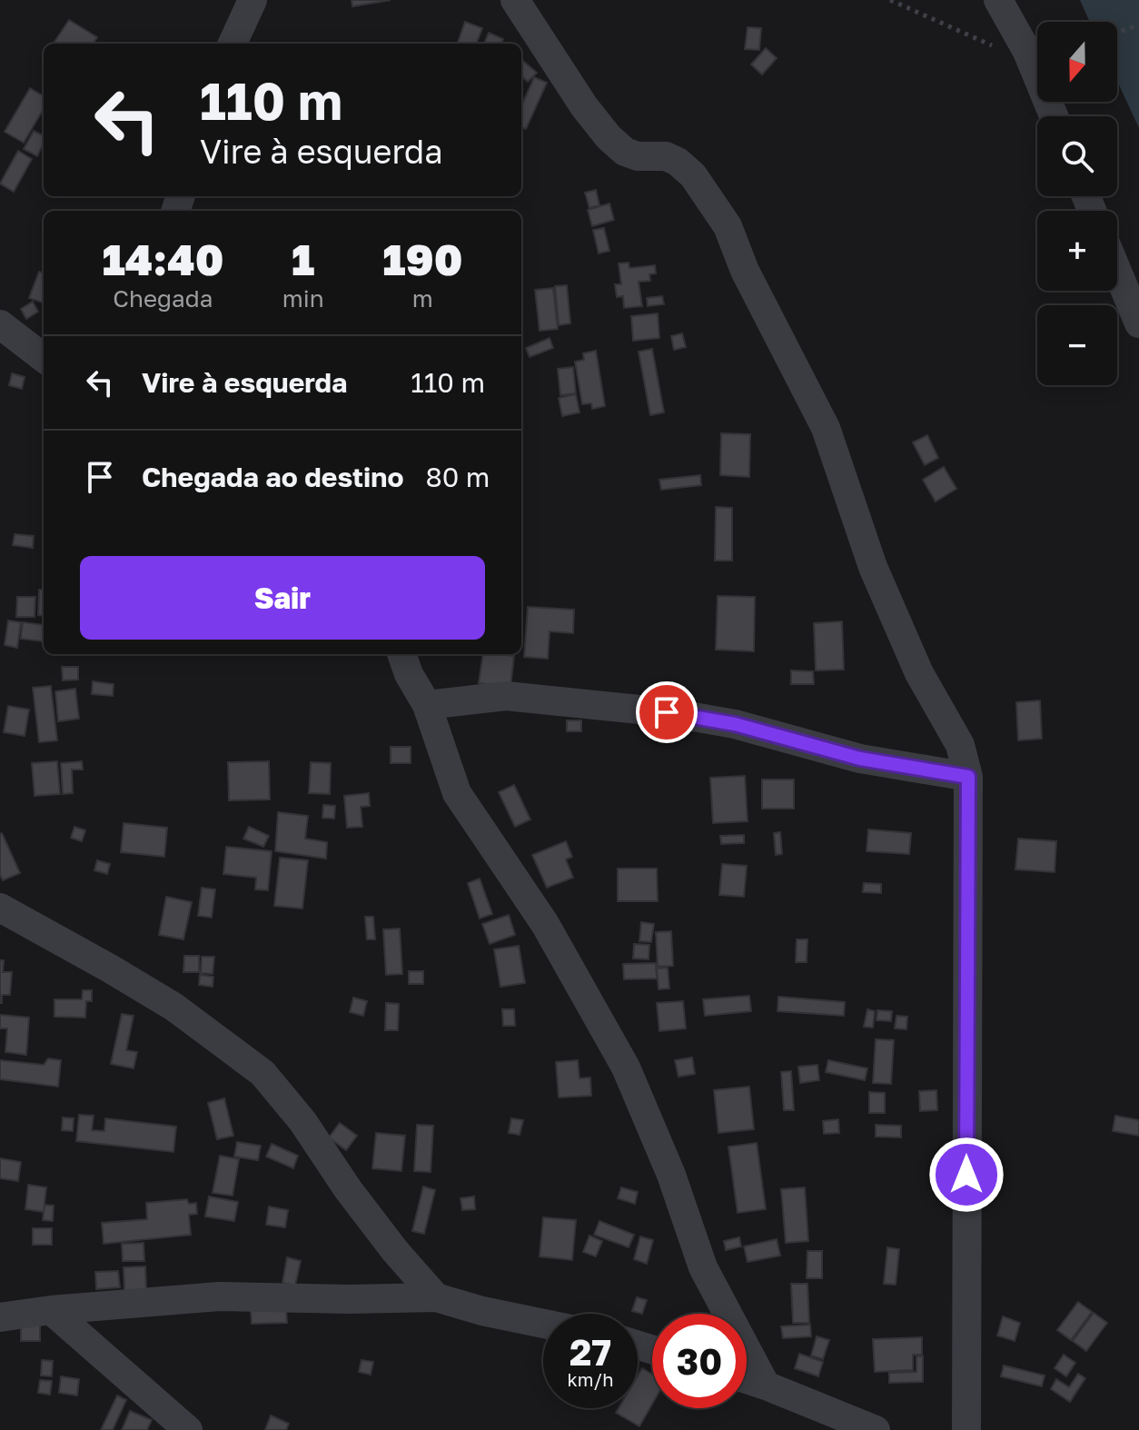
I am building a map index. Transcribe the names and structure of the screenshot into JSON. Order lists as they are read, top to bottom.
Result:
{
  "north": "bottom",
  "page": {
    "map_buttons": ["+", "−"],
    "turn": ["110 m", "Vire à esquerda"],
    "eta": [
      "14:40",
      "Chegada",
      "1",
      "min",
      "190",
      "m"
    ],
    "list": [
      {
        "name": "Vire à esquerda",
        "value": "110 m"
      },
      {
        "name": "Chegada ao destino",
        "value": "80 m"
      }
    ],
    "buttons": "Sair",
    "speed": "27 km/h",
    "limit": "30"
  }
}
